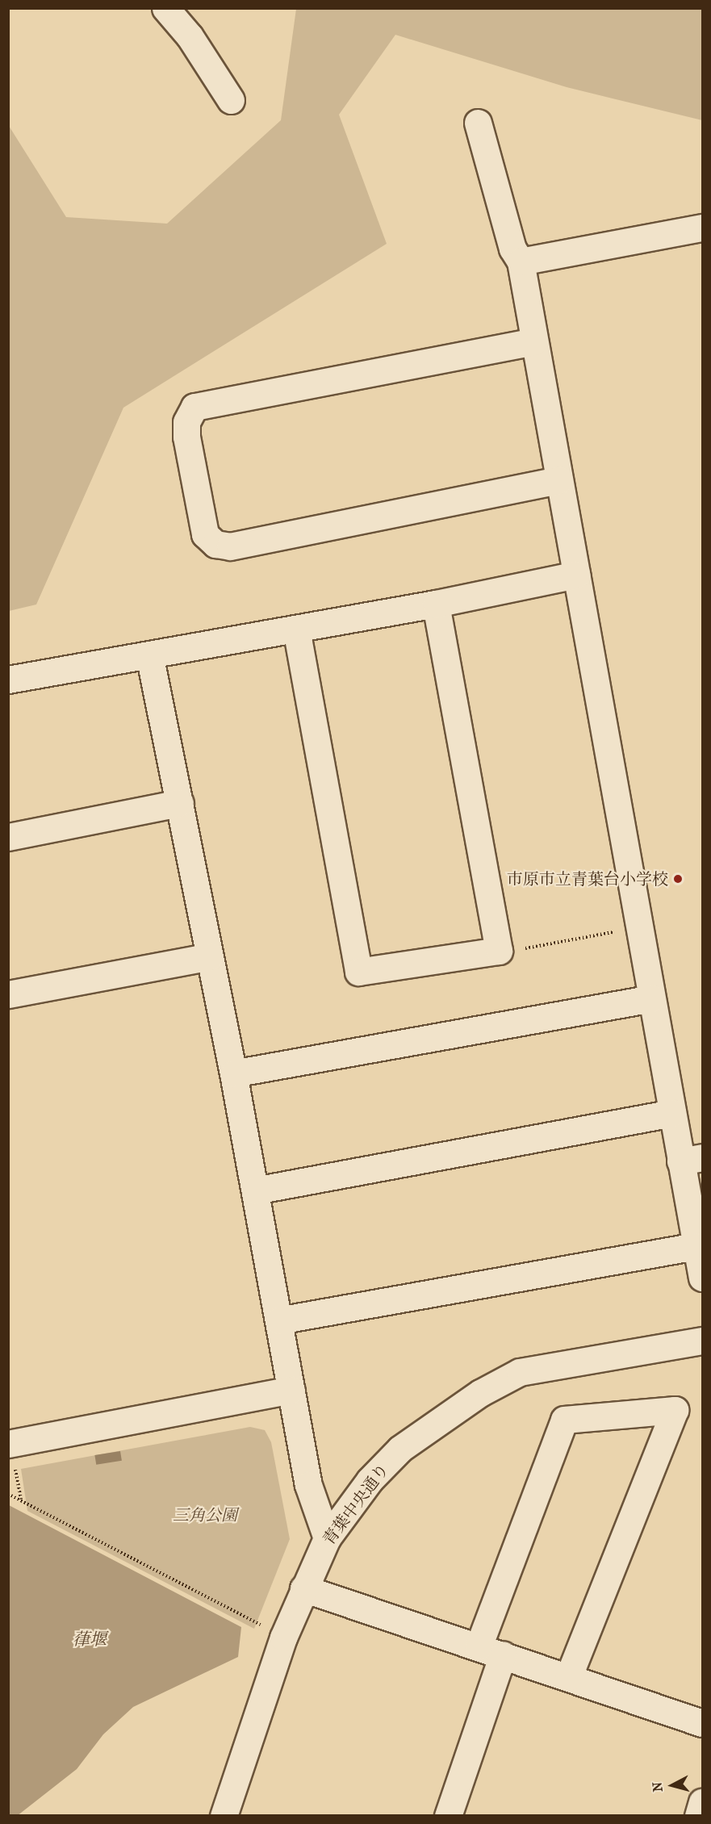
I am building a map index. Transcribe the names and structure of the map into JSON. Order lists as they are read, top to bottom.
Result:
{
  "streets": {
    "street": ["青葉中央通り"]
  },
  "water": ["葎堰"],
  "parks": ["三角公園"],
  "places": ["市原市立青葉台小学校"],
  "north": "left"
}
